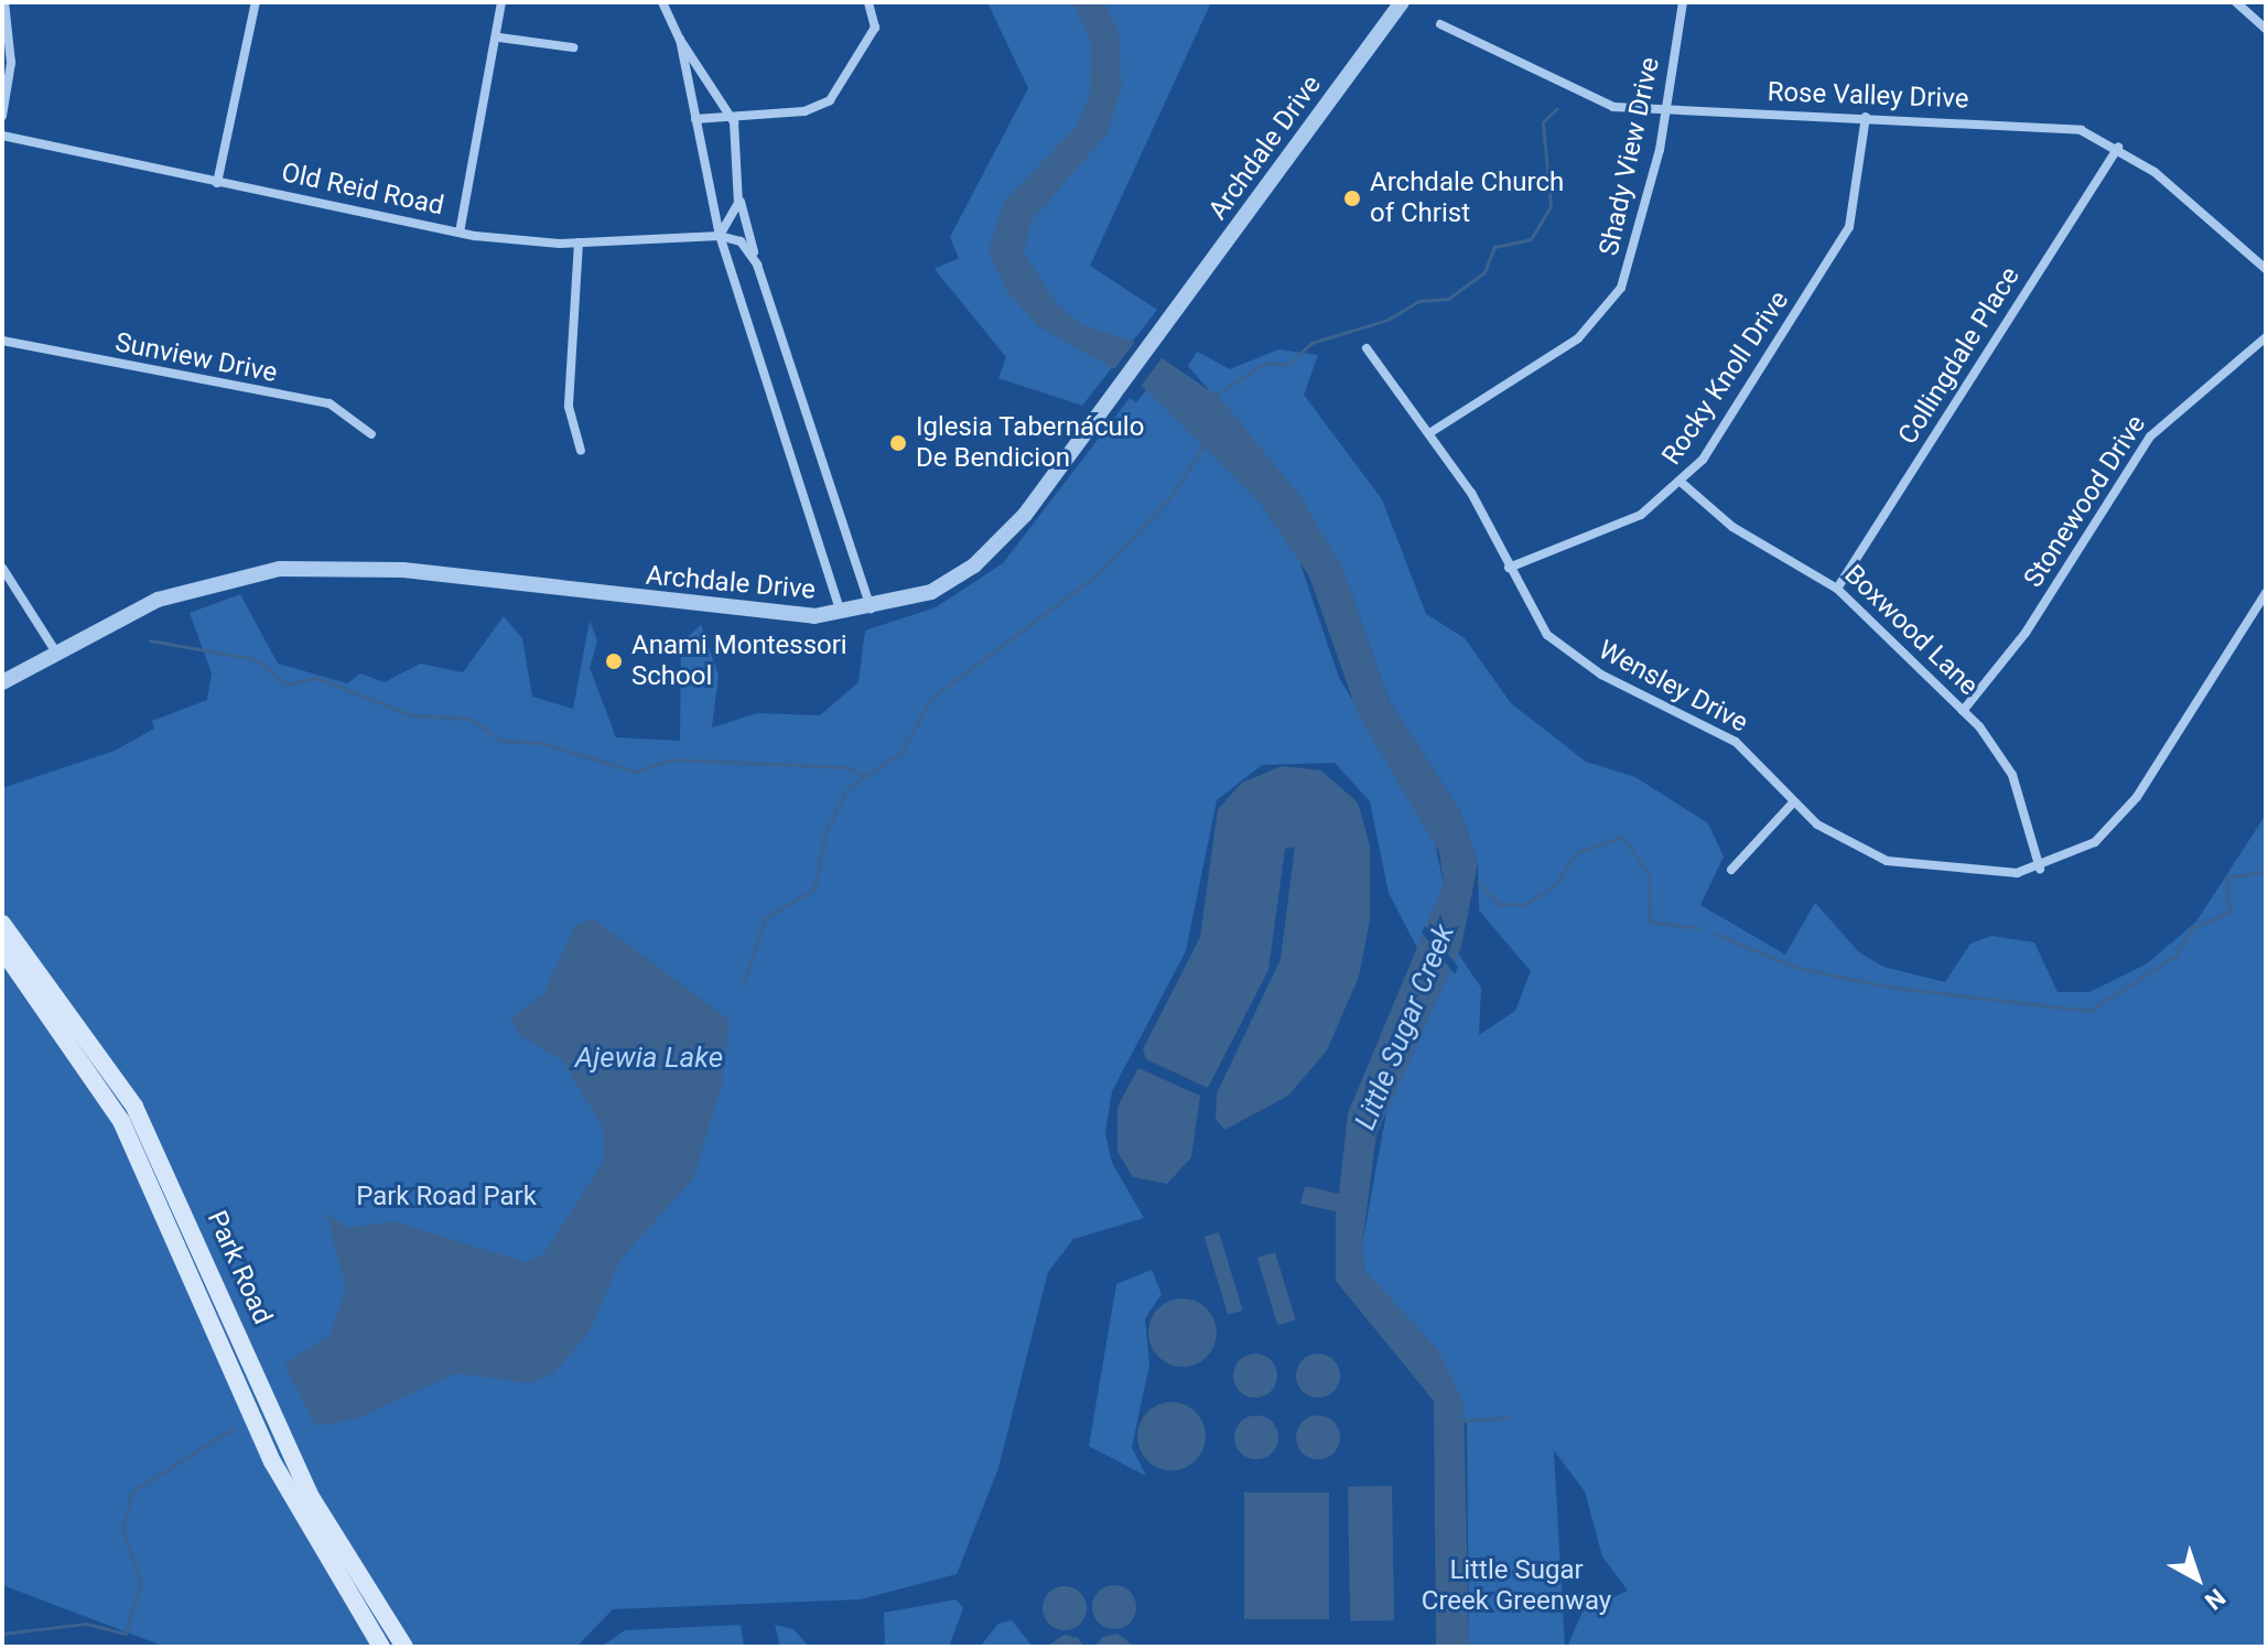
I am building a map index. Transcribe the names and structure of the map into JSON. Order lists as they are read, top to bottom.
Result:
{
  "streets": {
    "main road": ["Park Road"],
    "street": [
      "Rose Valley Drive",
      "Archdale Drive",
      "Shady View Drive",
      "Old Reid Road",
      "Collingdale Place",
      "Sunview Drive",
      "Rocky Knoll Drive",
      "Stonewood Drive",
      "Boxwood Lane",
      "Wensley Drive"
    ]
  },
  "crossings": [
    ["Rose Valley Drive", "Shady View Drive"],
    ["Rose Valley Drive", "Collingdale Place"],
    ["Rose Valley Drive", "Rocky Knoll Drive"],
    ["Shady View Drive", "Wensley Drive"],
    ["Collingdale Place", "Boxwood Lane"],
    ["Rocky Knoll Drive", "Boxwood Lane"],
    ["Rocky Knoll Drive", "Wensley Drive"],
    ["Stonewood Drive", "Boxwood Lane"],
    ["Boxwood Lane", "Wensley Drive"]
  ],
  "water": ["Little Sugar Creek", "Ajewia Lake"],
  "parks": ["Park Road Park", "Little Sugar Creek Greenway"],
  "places": ["Archdale Church of Christ", "Iglesia Tabernáculo De Bendicion", "Anami Montessori School"],
  "north": "bottom right"
}
